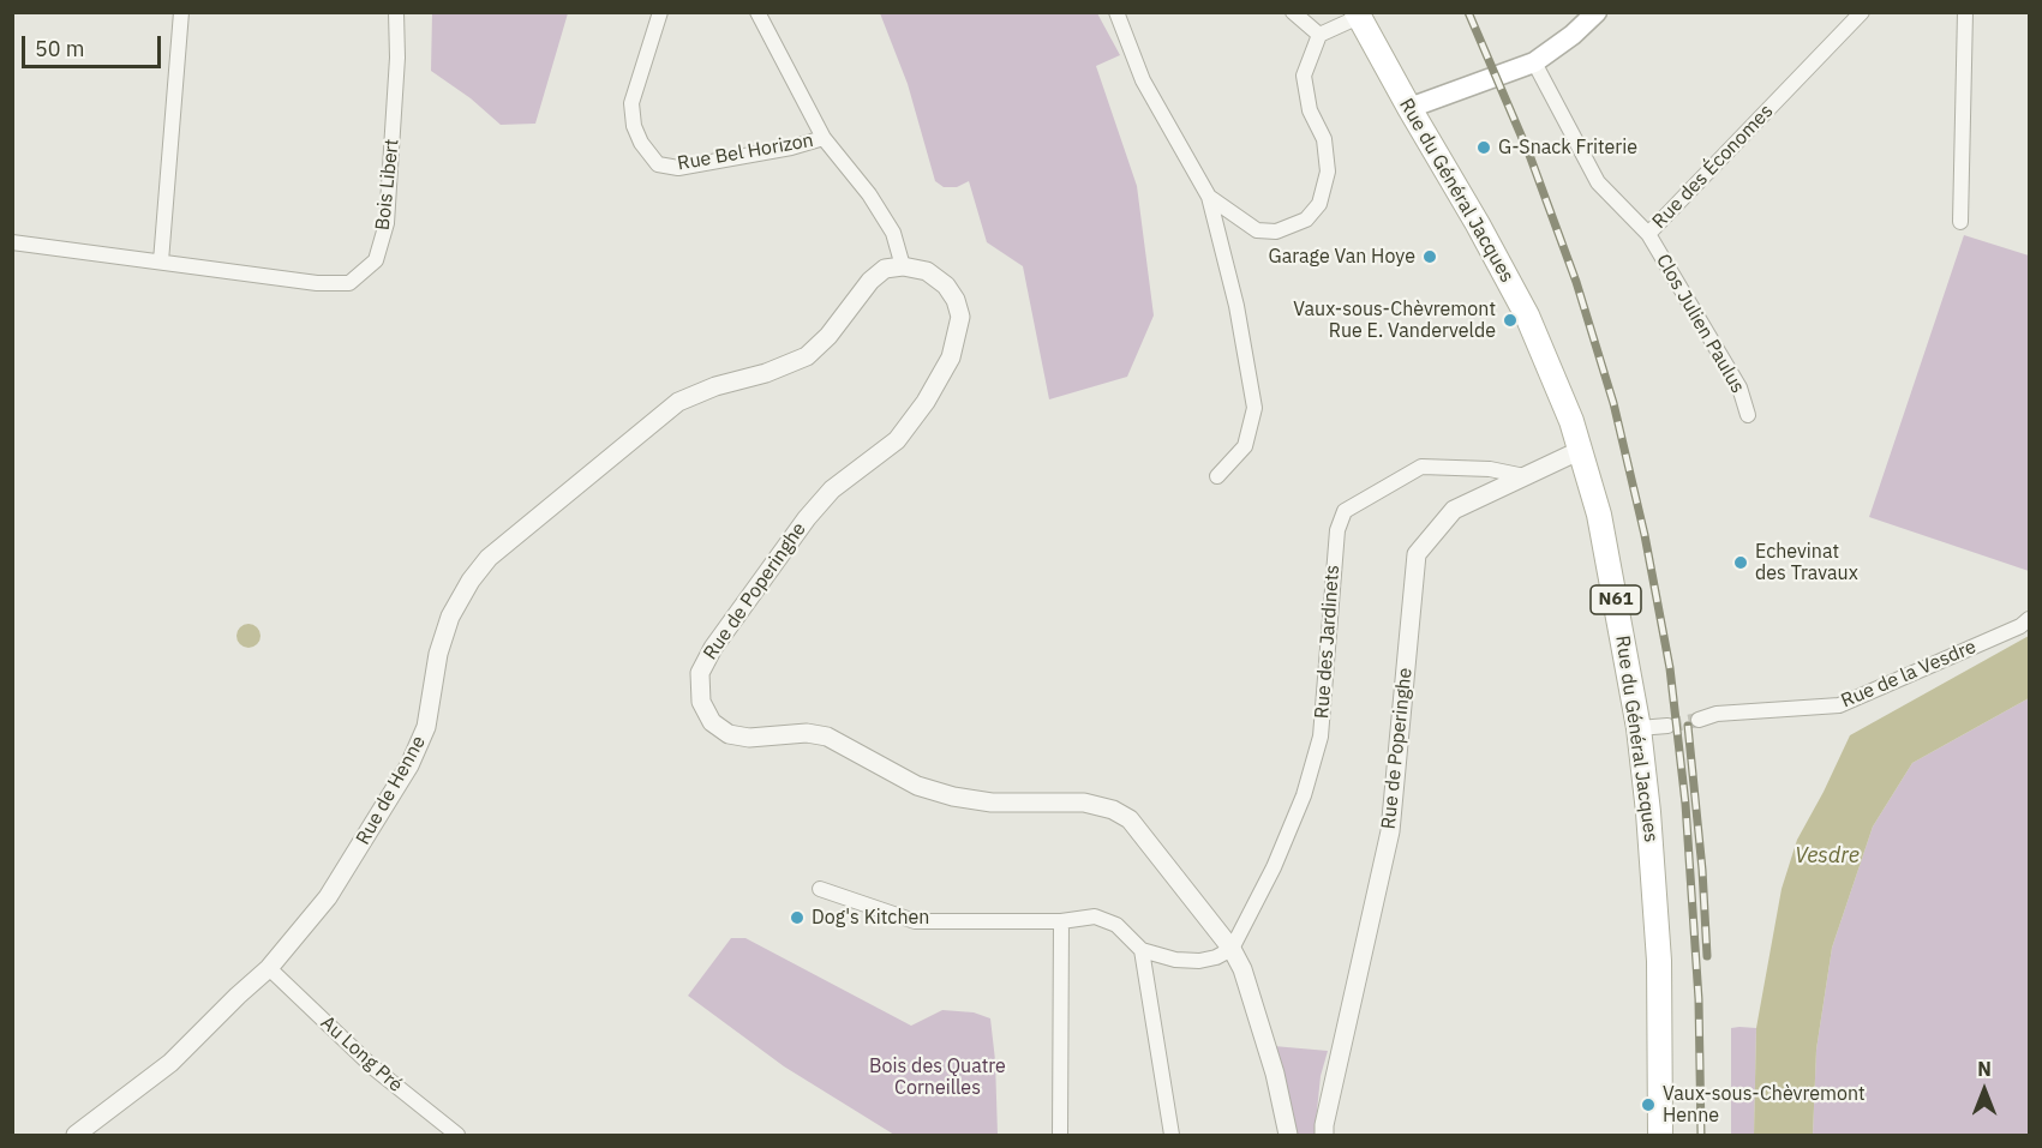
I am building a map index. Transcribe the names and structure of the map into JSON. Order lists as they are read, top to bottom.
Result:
{
  "streets": {
    "main road": ["Rue du Général Jacques", "N61"],
    "street": [
      "Rue Bel Horizon",
      "Rue des Économes",
      "Bois Libert",
      "Clos Julien Paulus",
      "Rue de Poperinghe",
      "Rue des Jardinets",
      "Rue de la Vesdre",
      "Rue de Henne",
      "Au Long Pré"
    ]
  },
  "crossings": [
    ["Rue Bel Horizon", "Rue de Poperinghe"],
    ["Rue Bel Horizon", "Rue de Henne"],
    ["Rue des Économes", "Clos Julien Paulus"],
    ["Rue du Général Jacques", "Rue de Poperinghe"],
    ["Rue de Poperinghe", "Rue des Jardinets"],
    ["Rue de Poperinghe", "Rue de Henne"],
    ["Rue de Henne", "Au Long Pré"]
  ],
  "water": ["Vesdre"],
  "parks": ["Bois des Quatre Corneilles"],
  "places": [
    "G-Snack Friterie",
    "Garage Van Hoye",
    "Vaux-sous-Chèvremont Rue E. Vandervelde",
    "Echevinat des Travaux",
    "Dog's Kitchen",
    "Vaux-sous-Chèvremont Henne"
  ],
  "scale_bar": "50 m",
  "north": "top"
}
